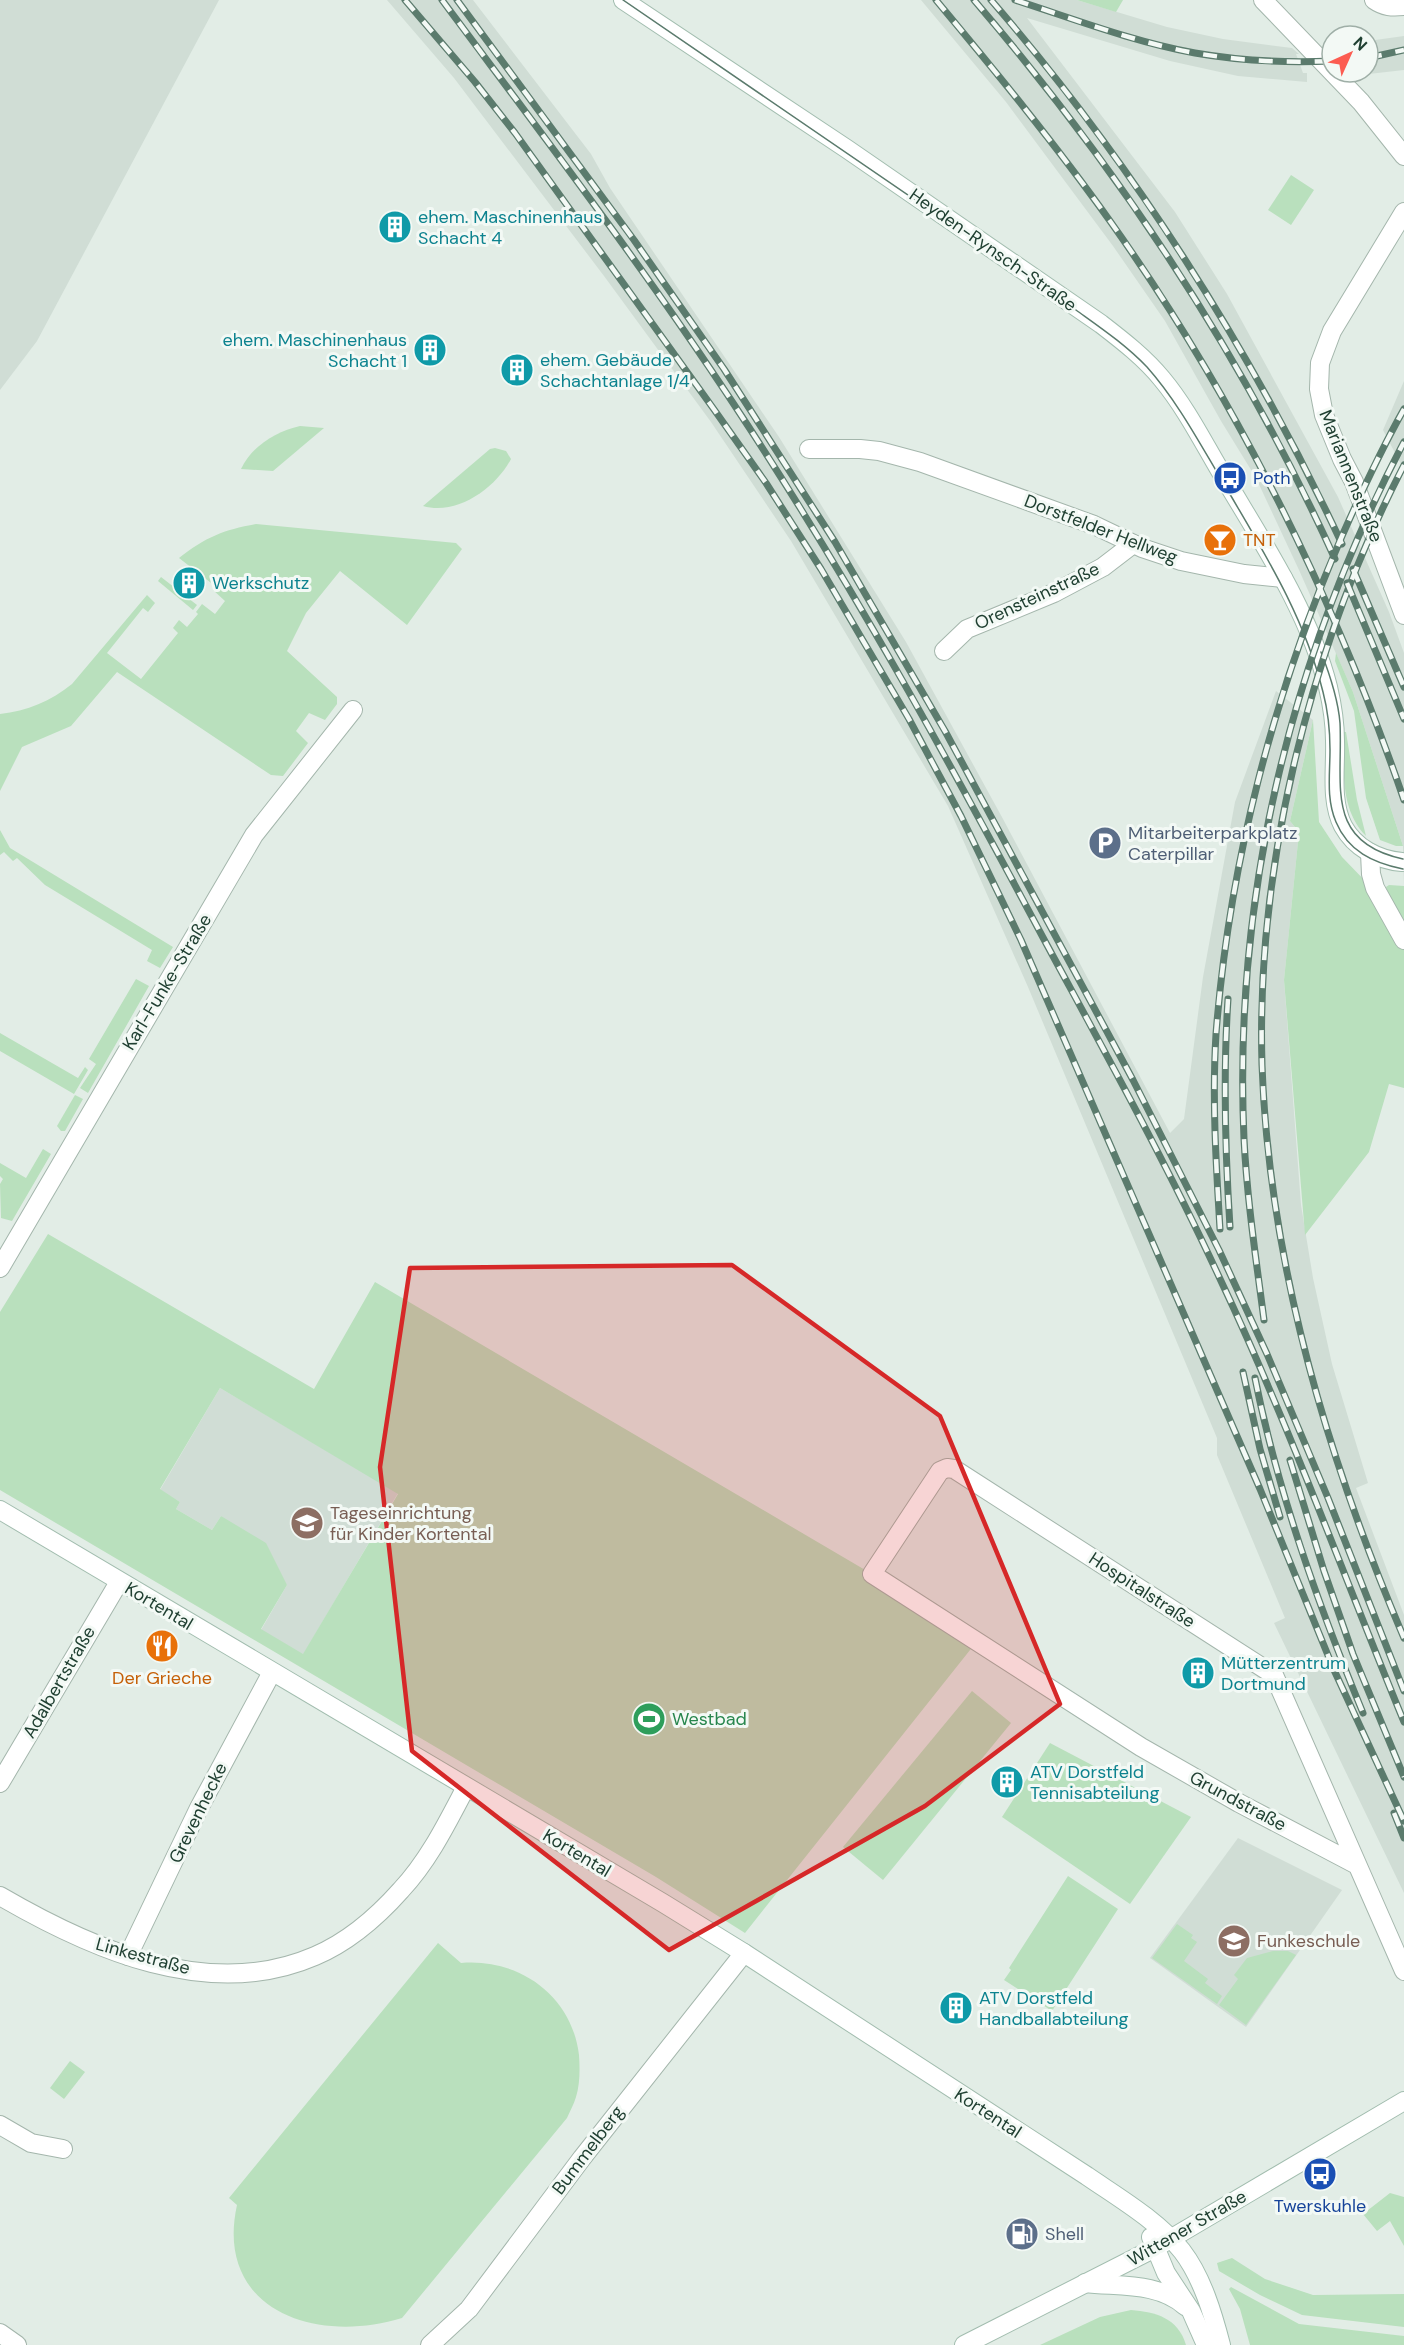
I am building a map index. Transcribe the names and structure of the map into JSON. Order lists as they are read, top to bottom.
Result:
{
  "streets": {
    "street": [
      "Heyden-Rynsch-Straße",
      "Mariannenstraße",
      "Dorstfelder Hellweg",
      "Orensteinstraße",
      "Karl-Funke-Straße",
      "Hospitalstraße",
      "Kortental",
      "Adalbertstraße",
      "Grundstraße",
      "Grevenhecke",
      "Linkestraße",
      "Bummelberg",
      "Wittener Straße"
    ]
  },
  "crossings": [
    ["Heyden-Rynsch-Straße", "Dorstfelder Hellweg"],
    ["Dorstfelder Hellweg", "Orensteinstraße"],
    ["Hospitalstraße", "Grundstraße"],
    ["Kortental", "Adalbertstraße"],
    ["Kortental", "Grevenhecke"],
    ["Kortental", "Linkestraße"],
    ["Kortental", "Bummelberg"],
    ["Kortental", "Wittener Straße"],
    ["Grevenhecke", "Linkestraße"]
  ],
  "places": {
    "building": [
      "ehem. Maschinenhaus Schacht 4",
      "ehem. Maschinenhaus Schacht 1",
      "ehem. Gebäude Schachtanlage 1/4",
      "Werkschutz",
      "Mütterzentrum Dortmund",
      "ATV Dorstfeld Tennisabteilung",
      "ATV Dorstfeld Handballabteilung"
    ],
    "bus stop": ["Poth", "Twerskuhle"],
    "bar": ["TNT"],
    "parking": ["Mitarbeiterparkplatz Caterpillar"],
    "school or university": ["Tageseinrichtung für Kinder Kortental", "Funkeschule"],
    "restaurant": ["Der Grieche"],
    "sports": ["Westbad"],
    "fuel station": ["Shell"]
  },
  "north": "top right"
}
